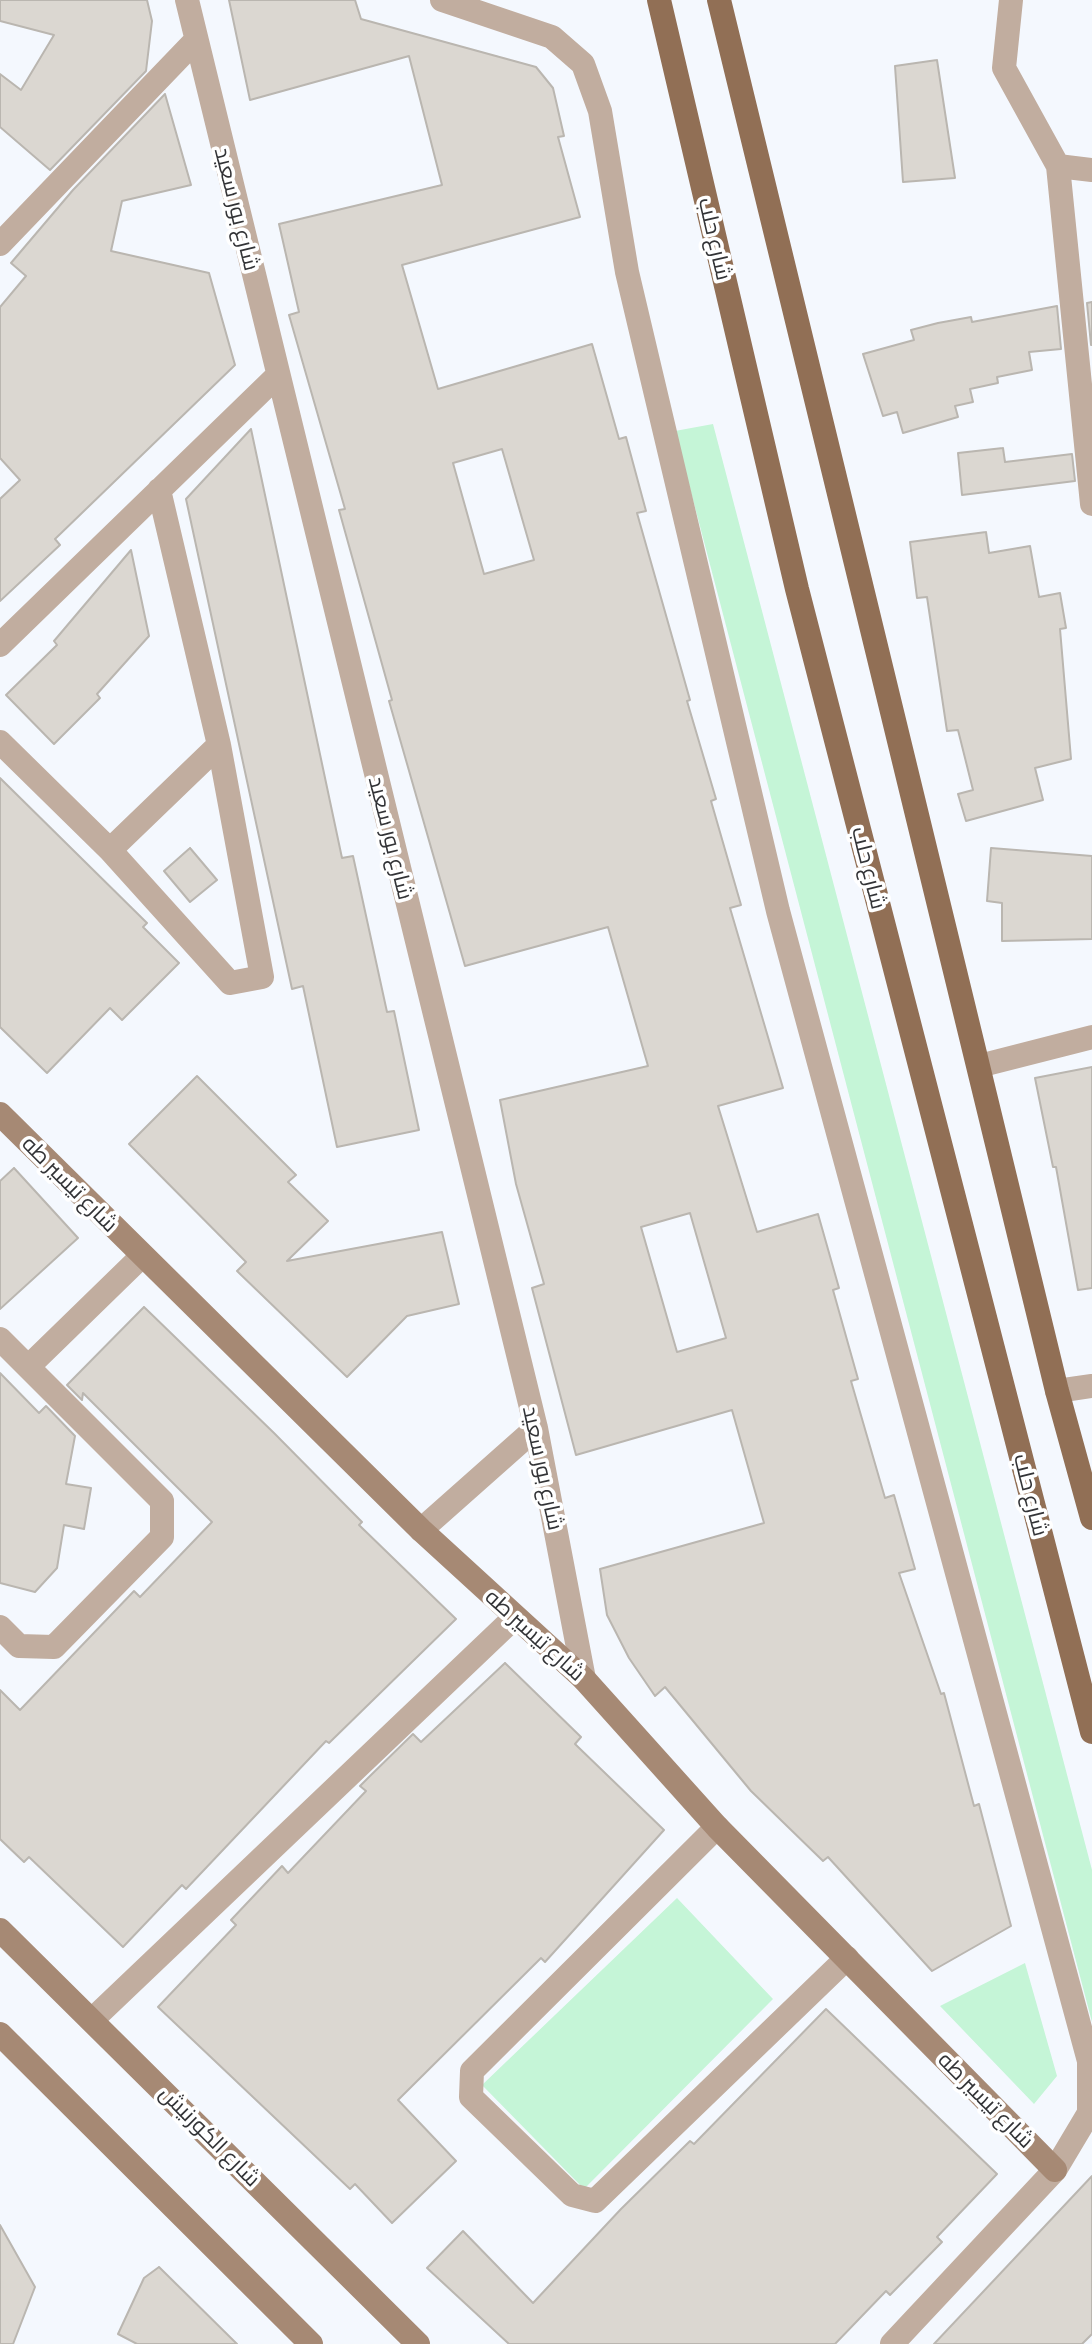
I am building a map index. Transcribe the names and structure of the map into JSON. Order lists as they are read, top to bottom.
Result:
{
  "streets": {
    "main road": ["شارع حلب"],
    "street": ["شارع بور سعيد", "شارع تيسير طه", "شارع الكورنيش"]
  },
  "crossings": [
    ["شارع بور سعيد", "شارع تيسير طه"]
  ]
}
